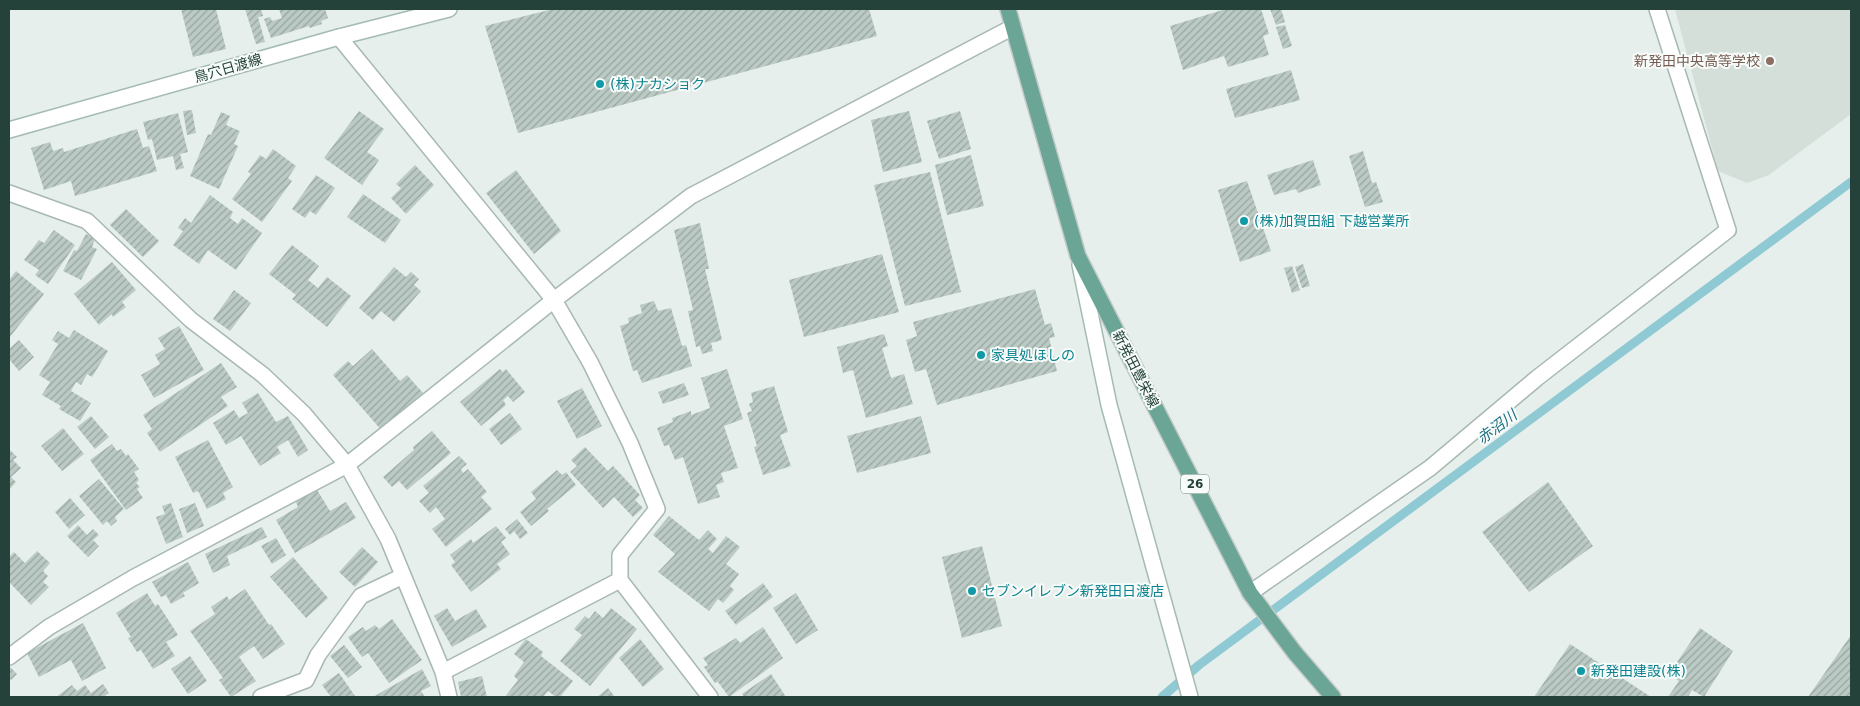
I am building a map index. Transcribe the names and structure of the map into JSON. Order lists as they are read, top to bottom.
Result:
{
  "streets": {
    "main road": ["新発田豊栄線", "26"],
    "street": ["鳥穴日渡線"]
  },
  "water": ["赤沼川"],
  "places": [
    "新発田中央高等学校",
    "(株)ナカショク",
    "(株)加賀田組 下越営業所",
    "家具処ほしの",
    "セブンイレブン新発田日渡店",
    "新発田建設(株)"
  ]
}
